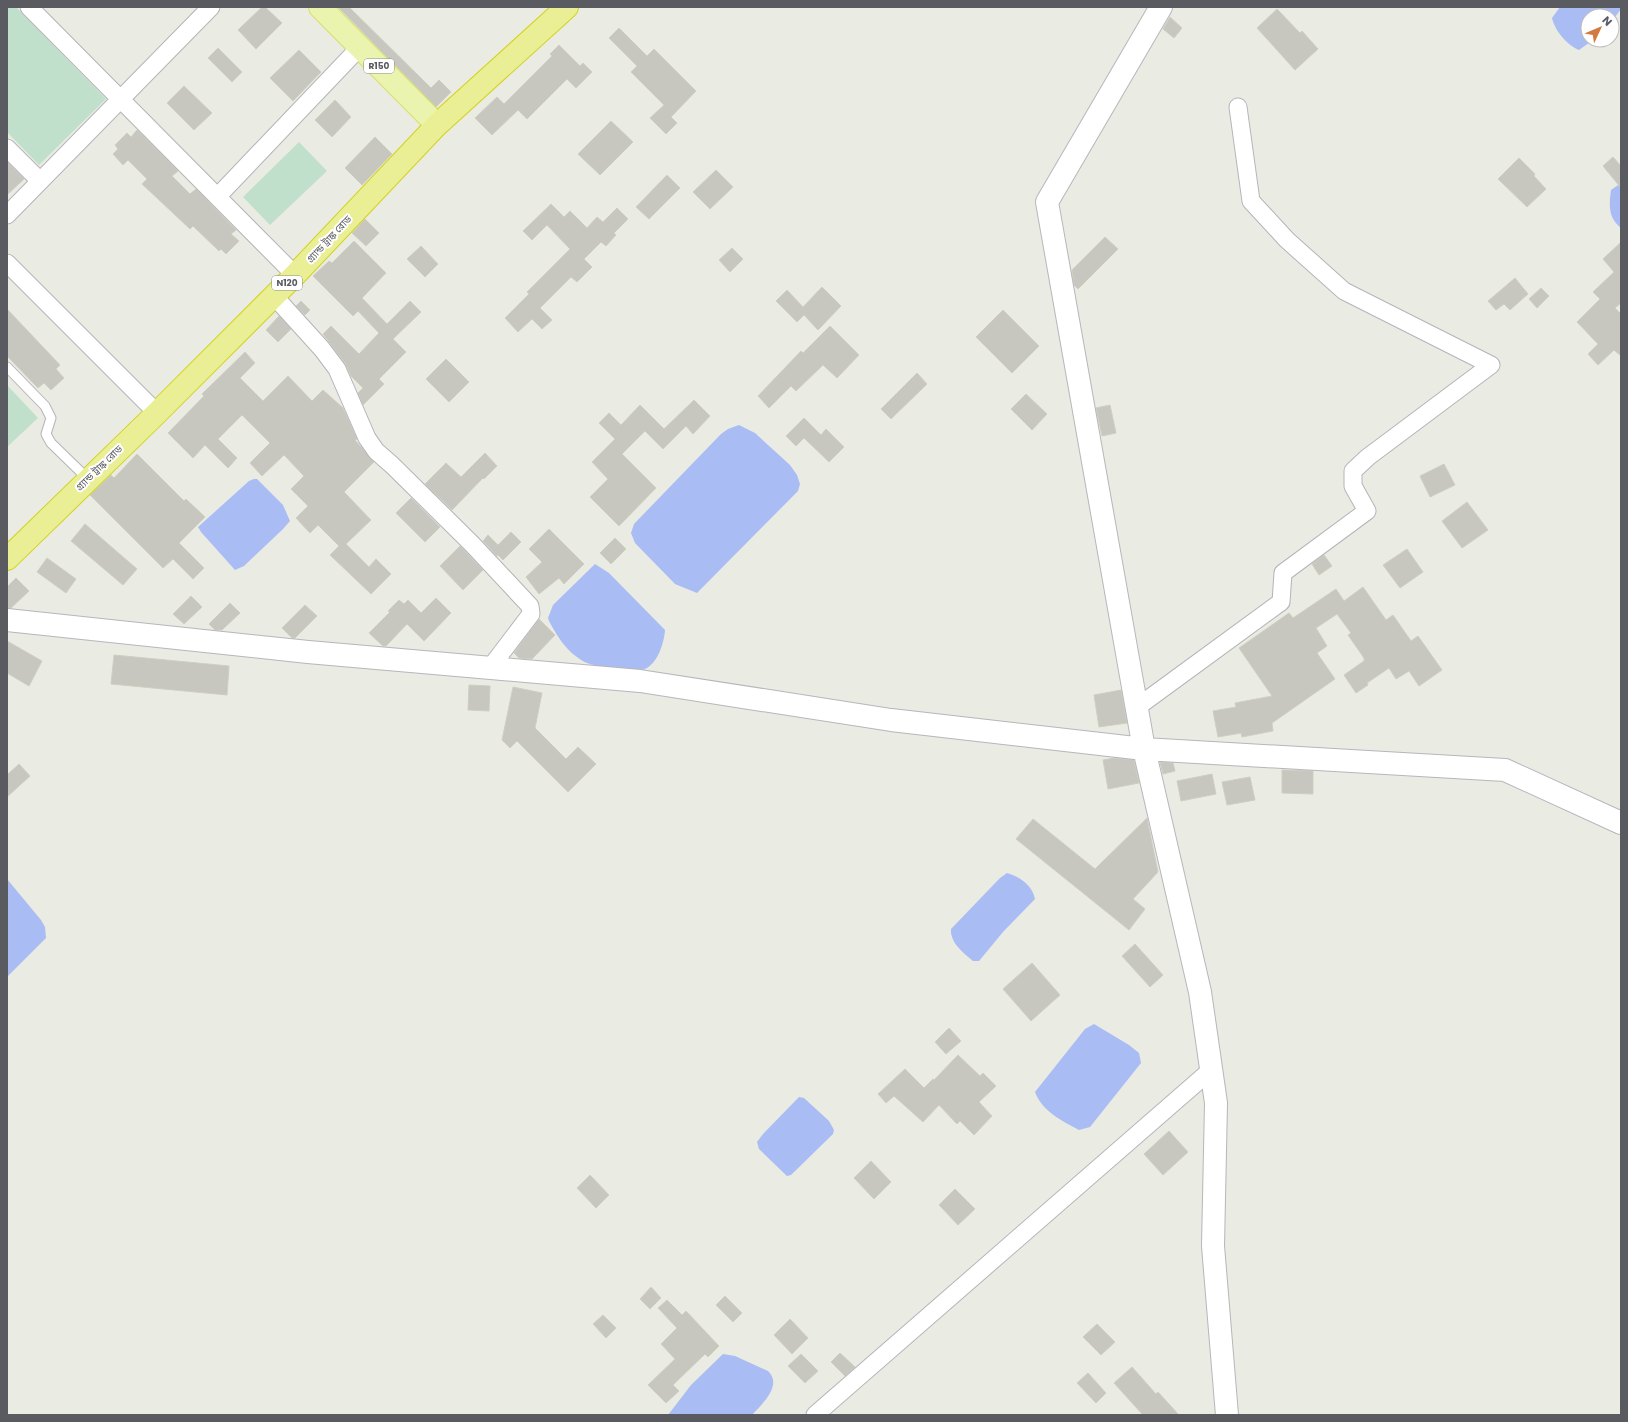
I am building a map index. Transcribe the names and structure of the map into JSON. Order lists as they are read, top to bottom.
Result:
{
  "streets": {
    "highway": ["গ্র্যান্ড ট্রাঙ্ক রোড", "N120"],
    "main road": ["R150"]
  },
  "crossings": [
    ["R150", "গ্র্যান্ড ট্রাঙ্ক রোড"]
  ],
  "north": "top right"
}
